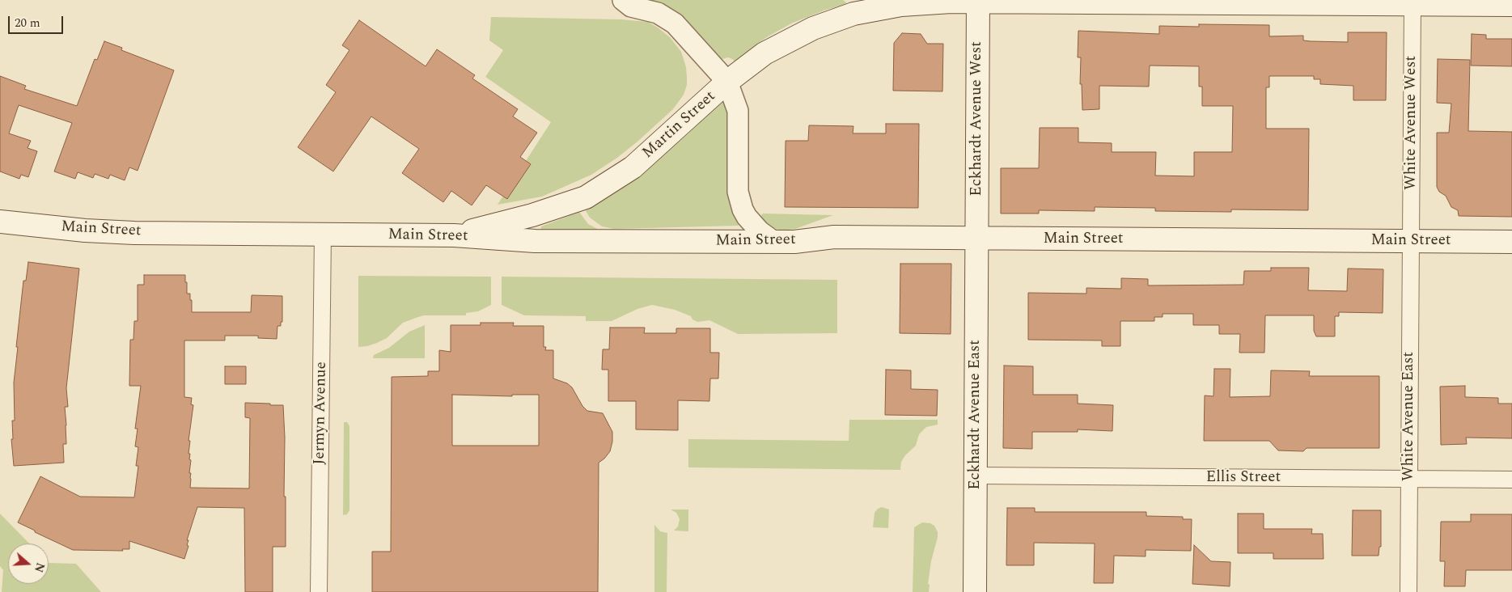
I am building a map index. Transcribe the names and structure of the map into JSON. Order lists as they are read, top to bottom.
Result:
{
  "streets": {
    "main road": [
      "Eckhardt Avenue West",
      "Martin Street",
      "Main Street",
      "Eckhardt Avenue East"
    ],
    "street": [
      "White Avenue West",
      "Jermyn Avenue",
      "White Avenue East",
      "Ellis Street"
    ]
  },
  "crossings": [
    ["Eckhardt Avenue West", "Martin Street"],
    ["Eckhardt Avenue West", "Main Street"],
    ["Eckhardt Avenue West", "Eckhardt Avenue East"],
    ["White Avenue West", "Martin Street"],
    ["White Avenue West", "Main Street"],
    ["White Avenue West", "White Avenue East"],
    ["Martin Street", "Main Street"],
    ["Main Street", "Jermyn Avenue"],
    ["Main Street", "Eckhardt Avenue East"],
    ["Main Street", "White Avenue East"],
    ["Eckhardt Avenue East", "Ellis Street"],
    ["White Avenue East", "Ellis Street"]
  ],
  "scale_bar": "20 m",
  "north": "right"
}
